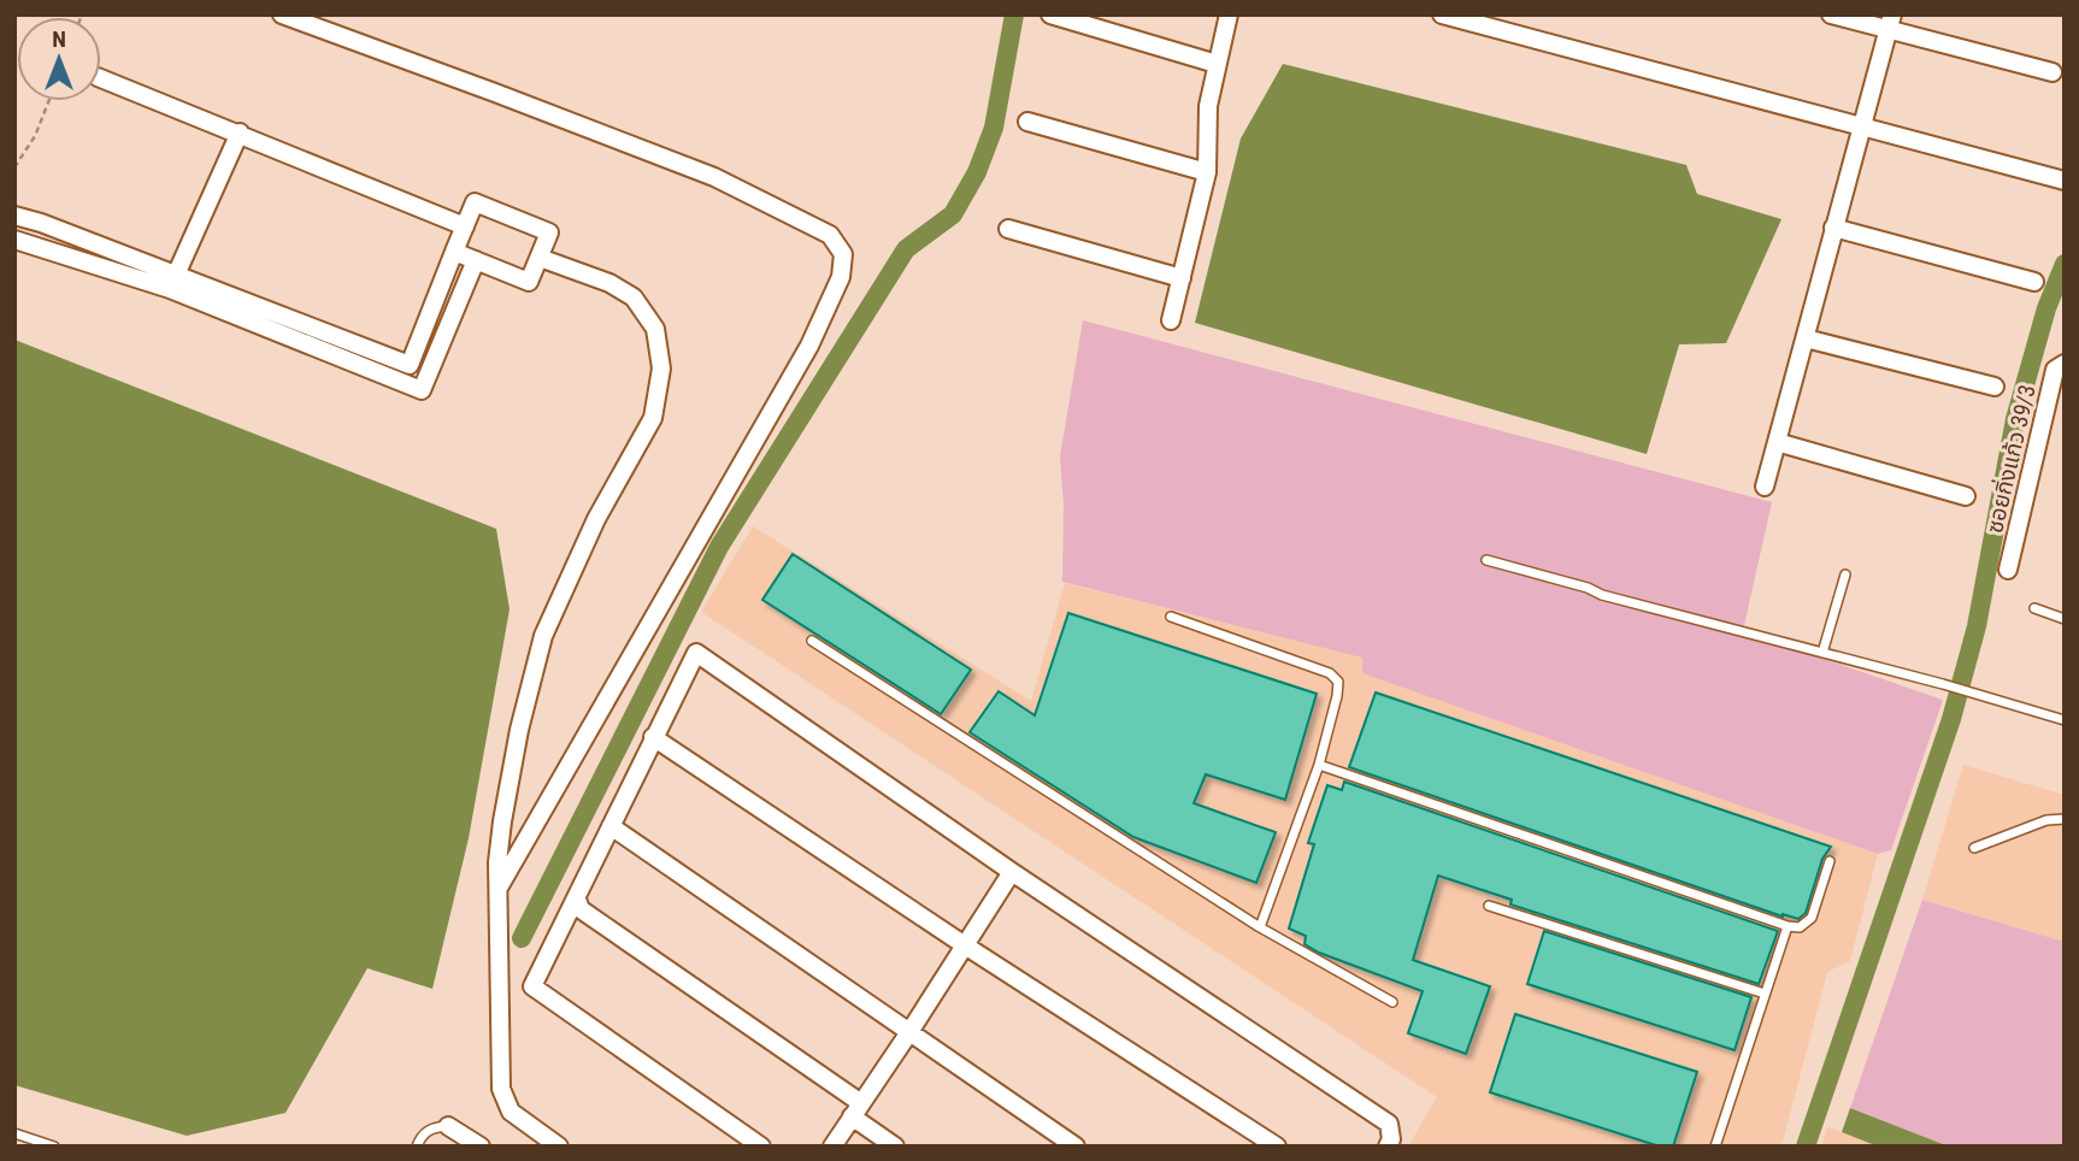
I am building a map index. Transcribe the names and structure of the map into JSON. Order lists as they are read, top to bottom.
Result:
{
  "streets": {
    "street": ["ซอยกิ่งแก้ว 39/3"]
  },
  "north": "top"
}
